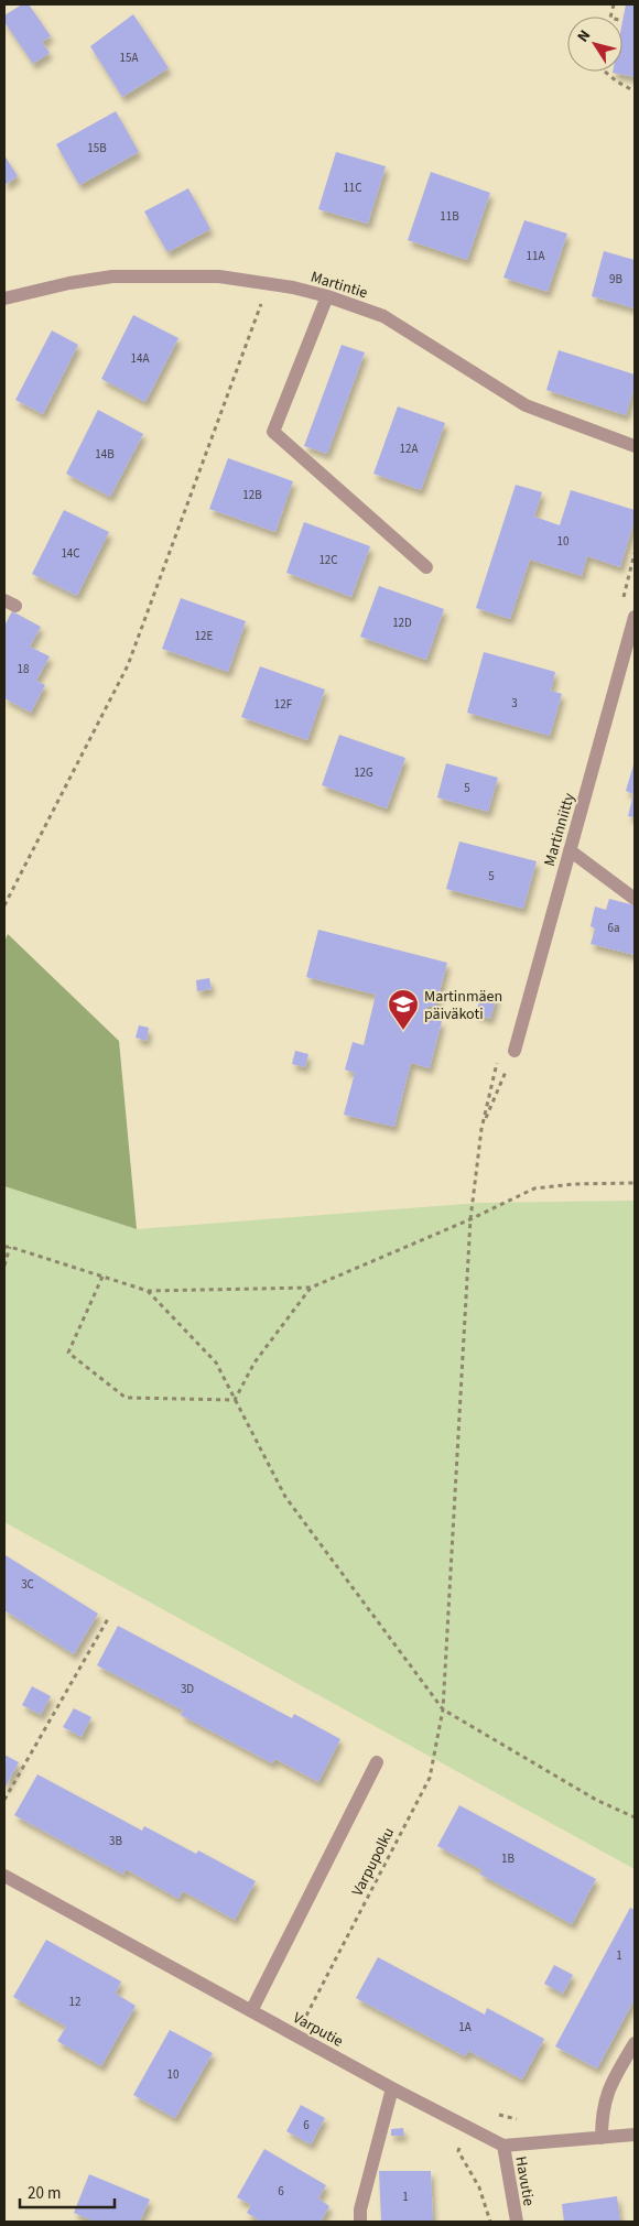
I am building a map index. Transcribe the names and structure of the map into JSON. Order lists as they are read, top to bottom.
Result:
{
  "streets": {
    "street": [
      "Martintie",
      "Martinniitty",
      "Varputie",
      "Havutie"
    ],
    "path": ["Varpupolku"]
  },
  "crossings": [
    ["Martinniitty", "Varpupolku"],
    ["Varputie", "Havutie"]
  ],
  "places": {
    "school or university": ["Martinmäen päiväkoti"]
  },
  "house_numbers": [
    "15A",
    "15B",
    "11C",
    "11B",
    "11A",
    "9B",
    "14A",
    "12A",
    "14B",
    "12B",
    "10",
    "14C",
    "12C",
    "12D",
    "12E",
    "18",
    "3",
    "12F",
    "12G",
    "5",
    "5",
    "6a",
    "3C",
    "3D",
    "3B",
    "1B",
    "1",
    "12",
    "1A",
    "10",
    "6",
    "6",
    "1"
  ],
  "scale_bar": "20 m",
  "north": "top left"
}
